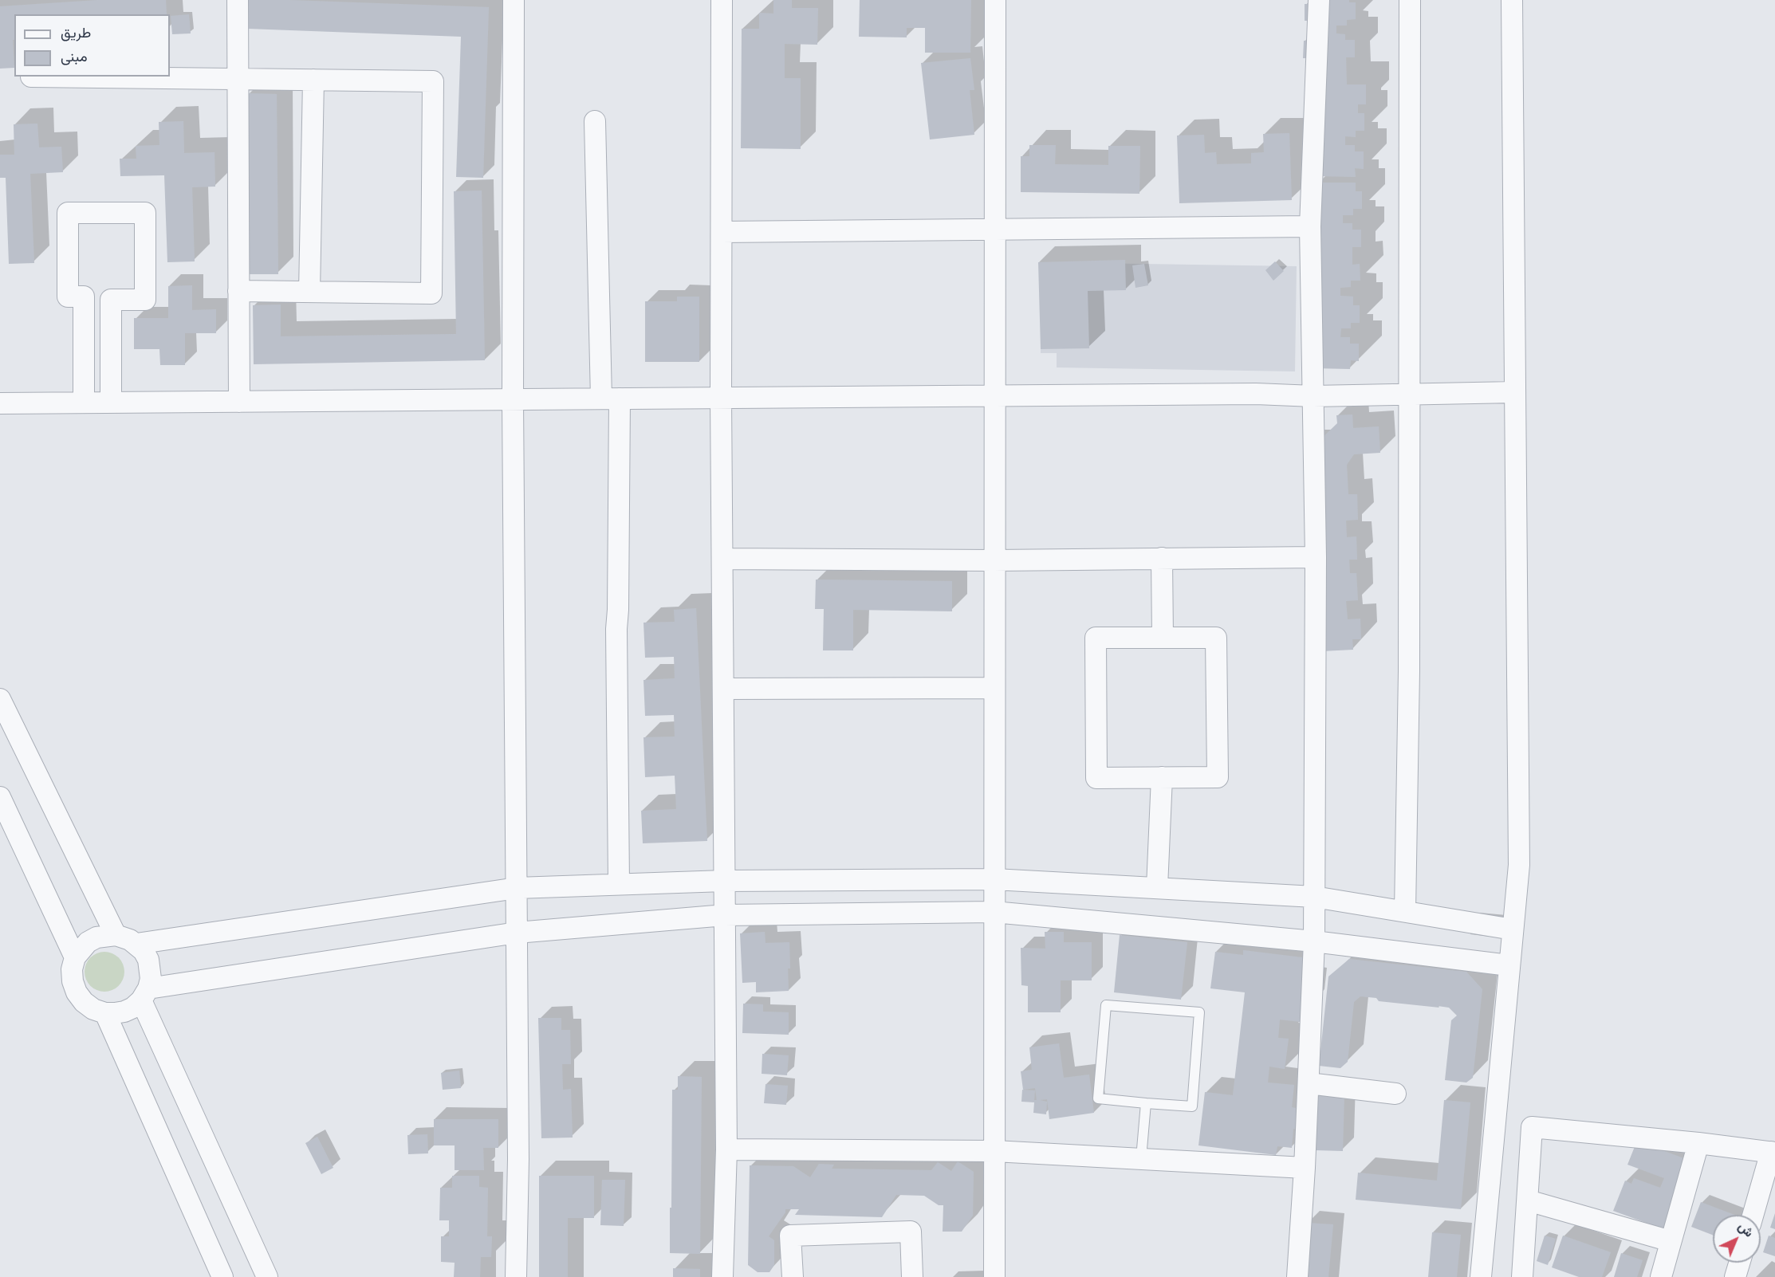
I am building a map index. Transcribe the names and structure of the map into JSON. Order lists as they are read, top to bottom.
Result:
{
  "legend": ["طريق", "مبنى"],
  "north": "top right"
}
